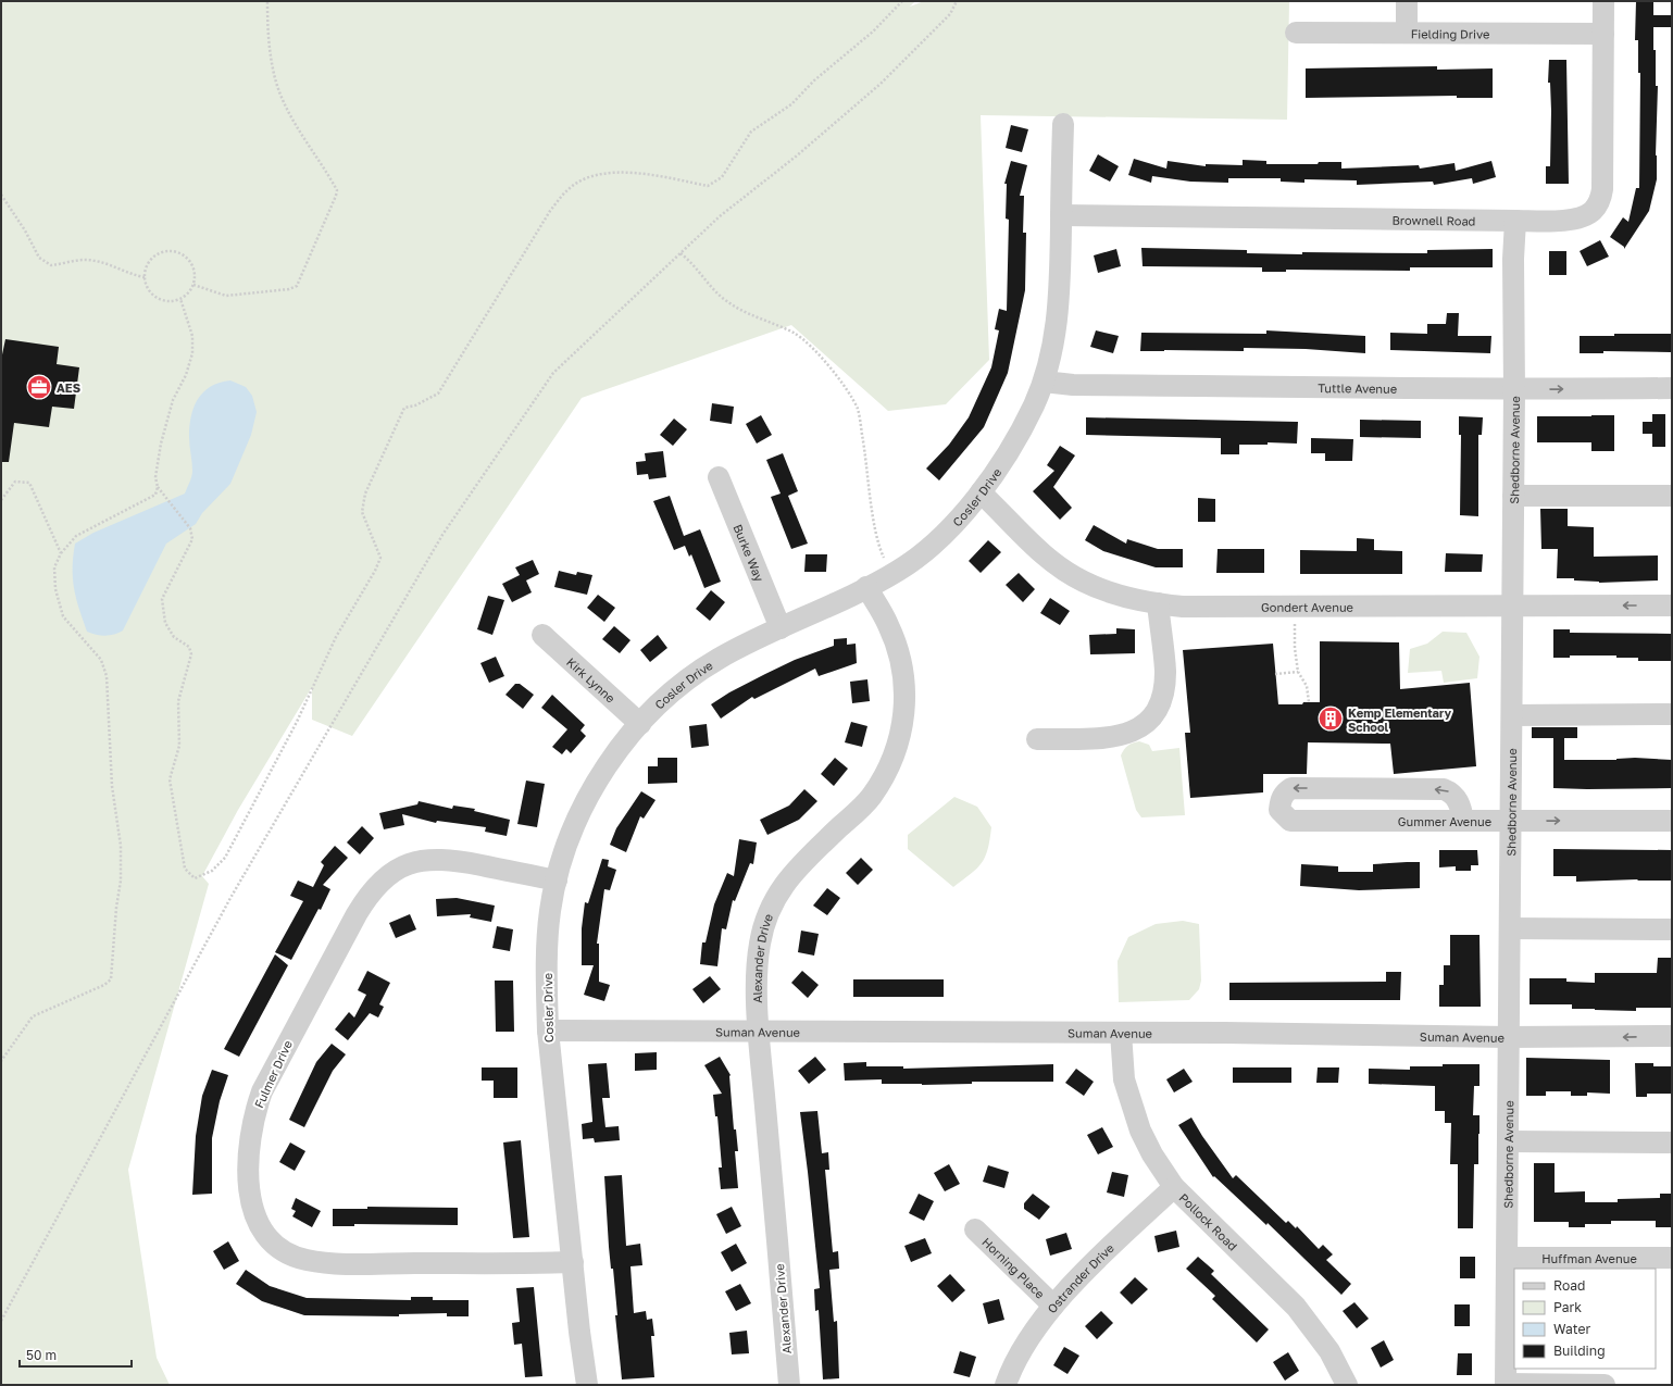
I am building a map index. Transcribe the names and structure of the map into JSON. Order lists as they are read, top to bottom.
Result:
{
  "streets": {
    "street": [
      "Fielding Drive",
      "Brownell Road",
      "Tuttle Avenue",
      "Shedborne Avenue",
      "Cosler Drive",
      "Burke Way",
      "Gondert Avenue",
      "Kirk Lynne",
      "Gummer Avenue",
      "Alexander Drive",
      "Suman Avenue",
      "Fulmer Drive",
      "Pollock Road",
      "Huffman Avenue",
      "Horning Place",
      "Ostrander Drive"
    ]
  },
  "crossings": [
    ["Fielding Drive", "Brownell Road"],
    ["Brownell Road", "Shedborne Avenue"],
    ["Brownell Road", "Cosler Drive"],
    ["Tuttle Avenue", "Shedborne Avenue"],
    ["Tuttle Avenue", "Cosler Drive"],
    ["Shedborne Avenue", "Gondert Avenue"],
    ["Shedborne Avenue", "Gummer Avenue"],
    ["Shedborne Avenue", "Suman Avenue"],
    ["Shedborne Avenue", "Huffman Avenue"],
    ["Cosler Drive", "Burke Way"],
    ["Cosler Drive", "Gondert Avenue"],
    ["Cosler Drive", "Kirk Lynne"],
    ["Cosler Drive", "Alexander Drive"],
    ["Cosler Drive", "Suman Avenue"],
    ["Cosler Drive", "Fulmer Drive"],
    ["Alexander Drive", "Suman Avenue"],
    ["Suman Avenue", "Pollock Road"],
    ["Pollock Road", "Ostrander Drive"],
    ["Horning Place", "Ostrander Drive"]
  ],
  "places": {
    "office": ["AES"],
    "building": ["Kemp Elementary School"]
  },
  "legend": [
    "Road",
    "Park",
    "Water",
    "Building"
  ],
  "scale_bar": "50 m"
}
